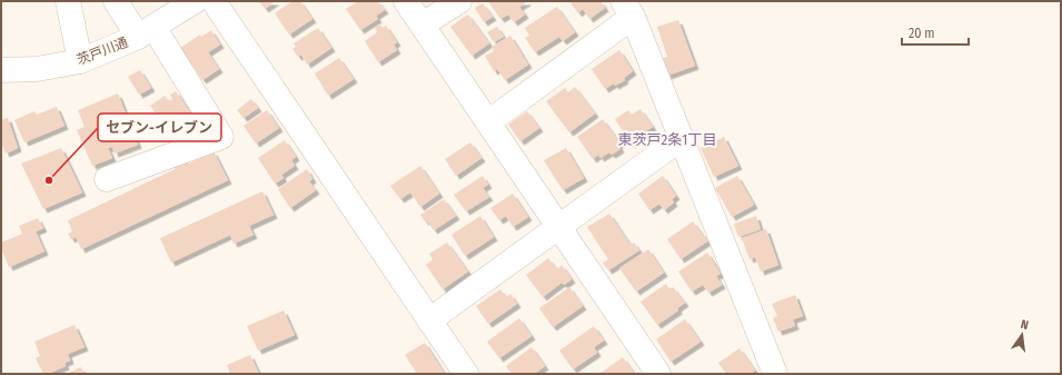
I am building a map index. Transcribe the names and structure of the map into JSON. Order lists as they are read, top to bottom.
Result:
{
  "streets": {
    "street": ["茨戸川通"]
  },
  "districts": ["東茨戸2条1丁目"],
  "places": ["セブン-イレブン"],
  "scale_bar": "20 m",
  "north": "top"
}
